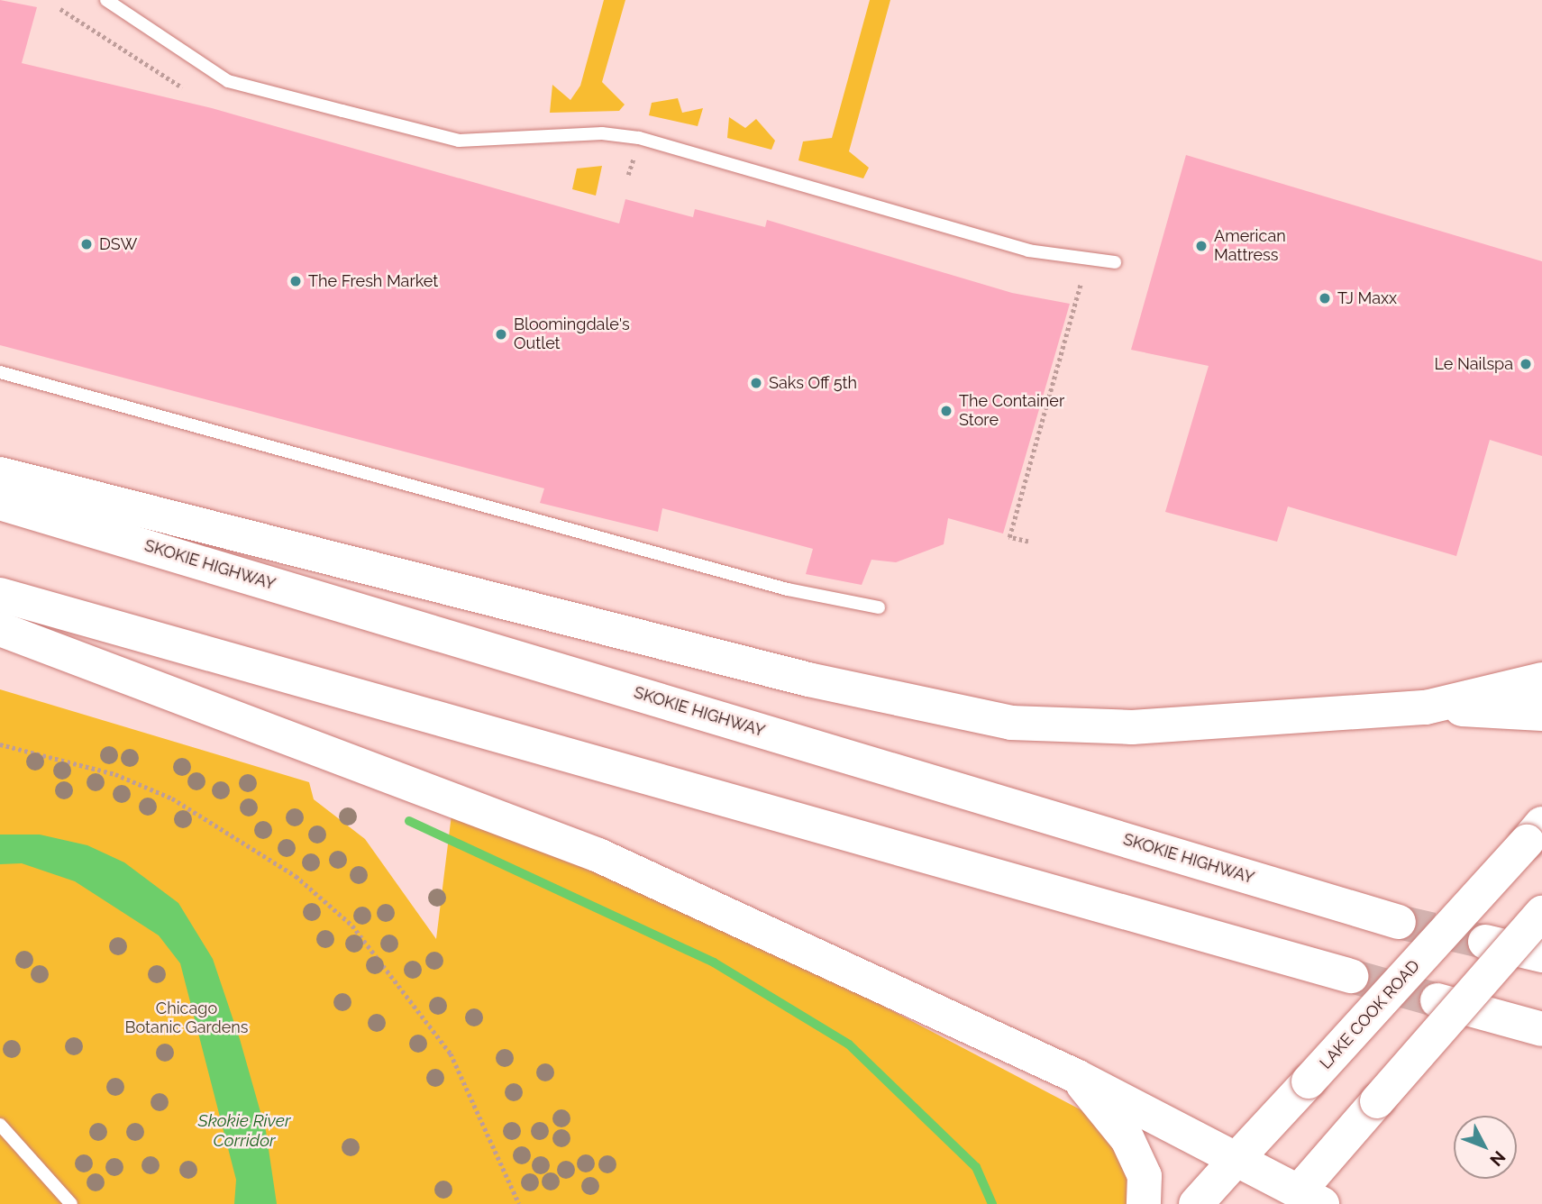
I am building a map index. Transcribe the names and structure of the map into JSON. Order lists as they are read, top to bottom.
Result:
{
  "streets": {
    "main road": ["SKOKIE HIGHWAY", "LAKE COOK ROAD"]
  },
  "water": ["Skokie River Corridor"],
  "parks": ["Chicago Botanic Gardens"],
  "places": [
    "DSW",
    "American Mattress",
    "The Fresh Market",
    "TJ Maxx",
    "Bloomingdale's Outlet",
    "Le Nailspa",
    "Saks Off 5th",
    "The Container Store"
  ],
  "north": "bottom right"
}
